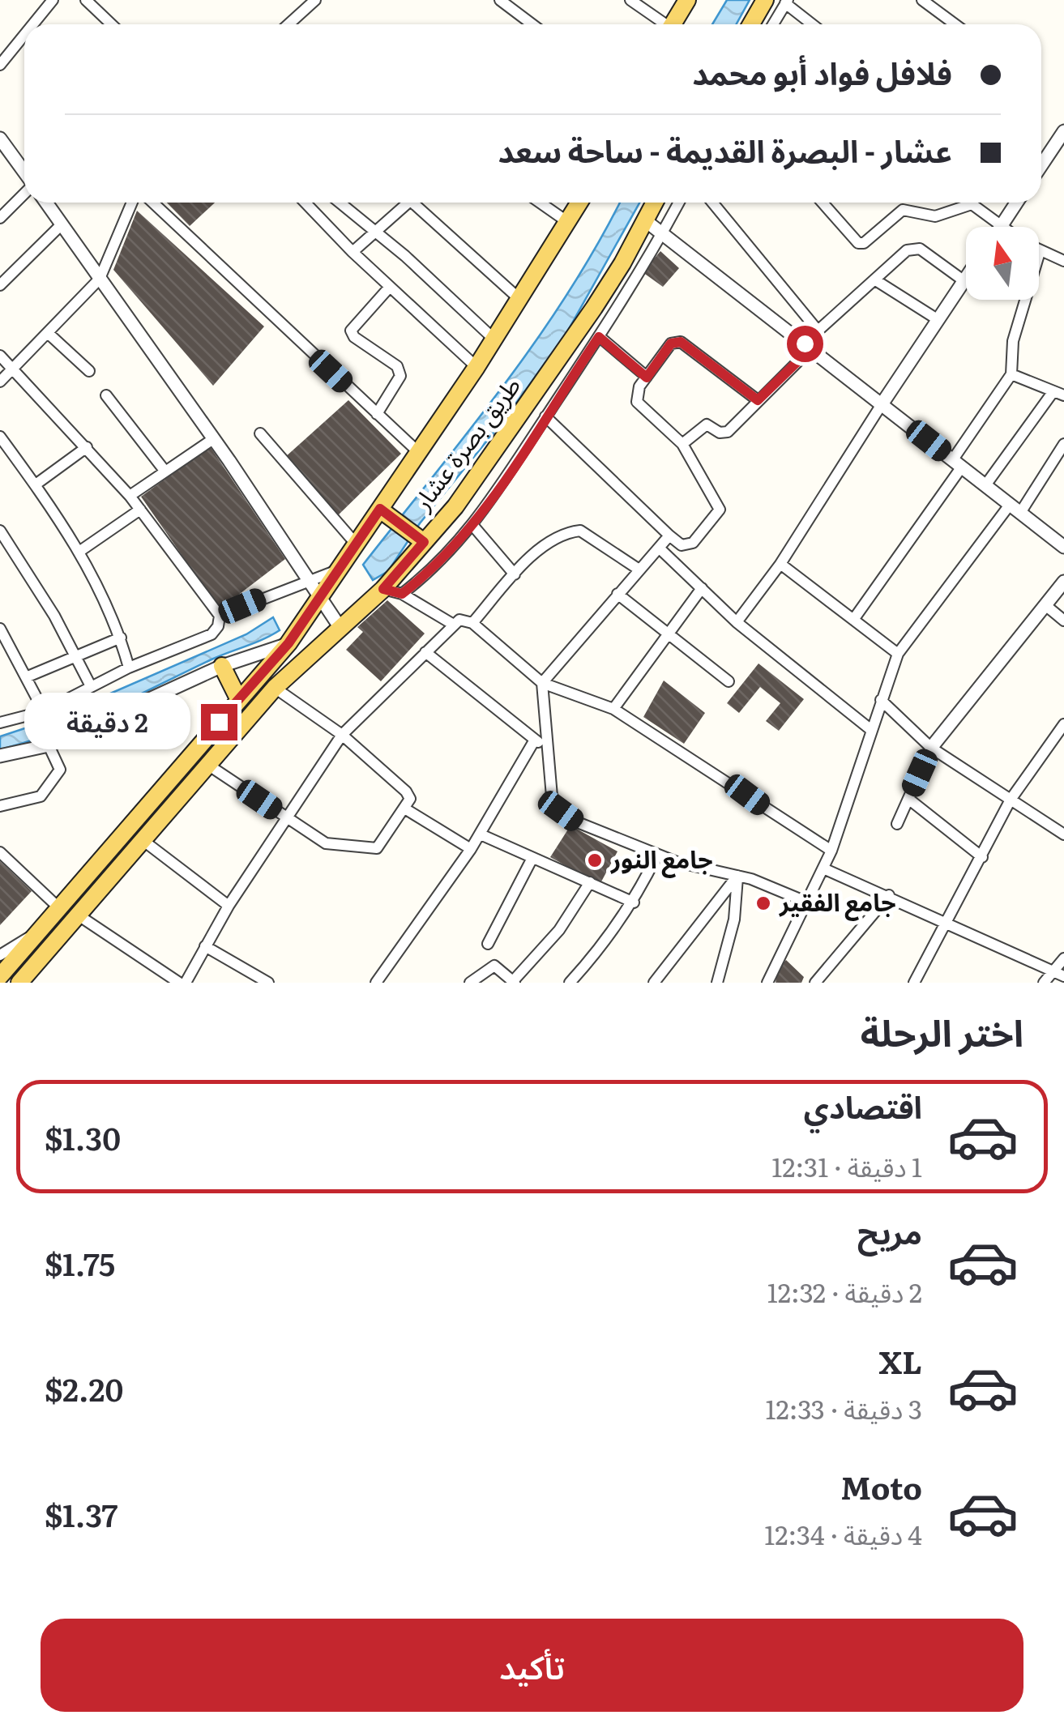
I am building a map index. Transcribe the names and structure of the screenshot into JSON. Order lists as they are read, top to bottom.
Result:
{
  "streets": {
    "main road": ["طريق بصرة عشار"]
  },
  "places": ["جامع النور", "جامع الفقير"],
  "north": "top",
  "page": {
    "banner": ["فلافل فواد أبو محمد", "عشار - البصرة القديمة - ساحة سعد"],
    "bubble": "2 دقيقة",
    "heading": "اختر الرحلة",
    "list": [
      {
        "name": "اقتصادي",
        "note": "1 دقيقة · 12:31",
        "value": "$1.30"
      },
      {
        "name": "مريح",
        "note": "2 دقيقة · 12:32",
        "value": "$1.75"
      },
      {
        "name": "XL",
        "note": "3 دقيقة · 12:33",
        "value": "$2.20"
      },
      {
        "name": "Moto",
        "note": "4 دقيقة · 12:34",
        "value": "$1.37"
      }
    ],
    "buttons": "تأكيد"
  }
}
